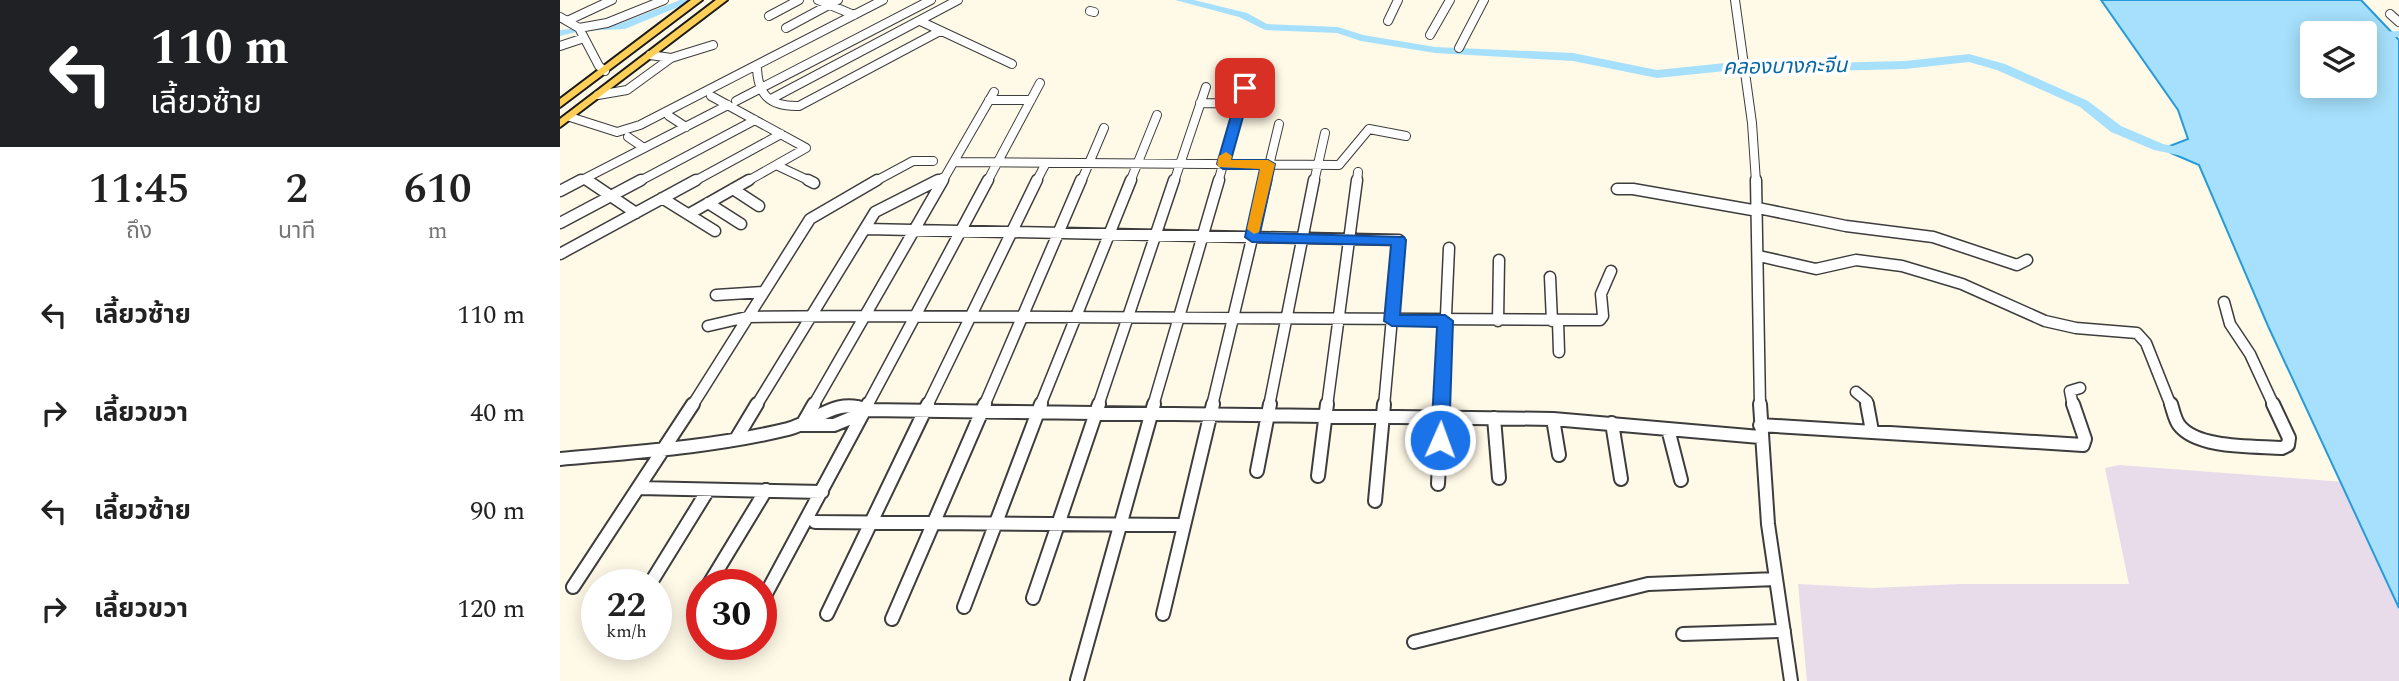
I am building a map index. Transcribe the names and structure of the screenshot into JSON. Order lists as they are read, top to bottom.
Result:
{
  "water": ["คลองบางกะจีน"],
  "page": {
    "turn": ["110 m", "เลี้ยวซ้าย"],
    "eta": [
      "11:45",
      "ถึง",
      "2",
      "นาที",
      "610",
      "m"
    ],
    "list": [
      {
        "name": "เลี้ยวซ้าย",
        "value": "110 m"
      },
      {
        "name": "เลี้ยวขวา",
        "value": "40 m"
      },
      {
        "name": "เลี้ยวซ้าย",
        "value": "90 m"
      },
      {
        "name": "เลี้ยวขวา",
        "value": "120 m"
      }
    ],
    "speed": "22 km/h",
    "limit": "30"
  }
}
